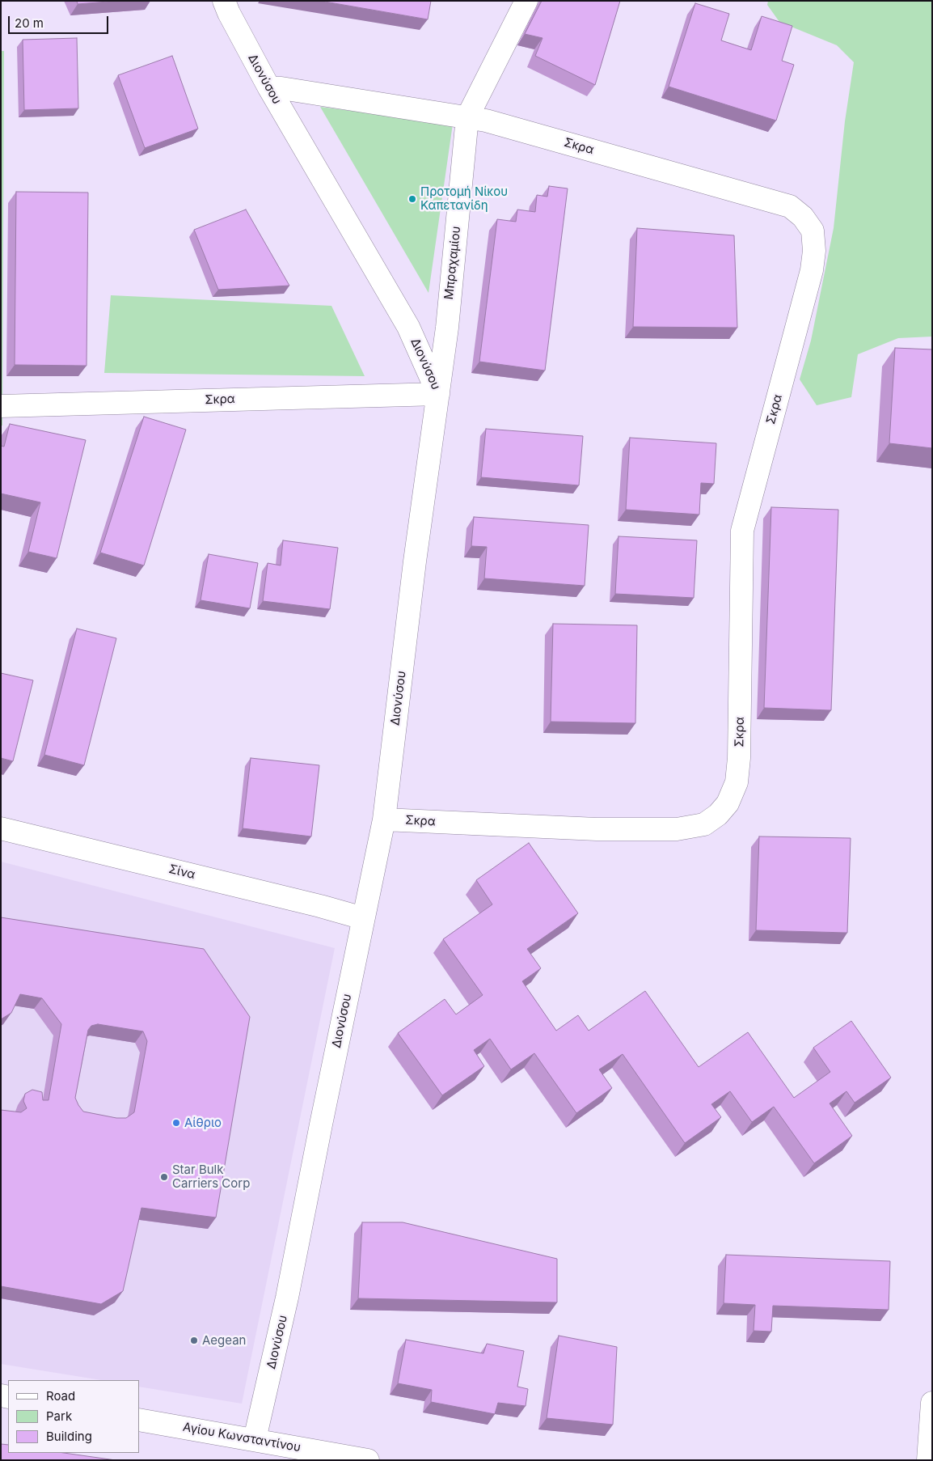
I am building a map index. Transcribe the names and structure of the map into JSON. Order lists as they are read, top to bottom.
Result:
{
  "streets": {
    "street": [
      "Διονύσου",
      "Σκρα",
      "Μπραχαμίου",
      "Σίνα",
      "Αγίου Κωνσταντίνου"
    ]
  },
  "crossings": [
    ["Διονύσου", "Σκρα"],
    ["Διονύσου", "Μπραχαμίου"],
    ["Διονύσου", "Σίνα"],
    ["Διονύσου", "Αγίου Κωνσταντίνου"],
    ["Σκρα", "Μπραχαμίου"]
  ],
  "places": [
    "Προτομή Νίκου Καπετανίδη",
    "Αίθριο",
    "Star Bulk Carriers Corp",
    "Aegean"
  ],
  "legend": ["Road", "Park", "Building"],
  "scale_bar": "20 m"
}
